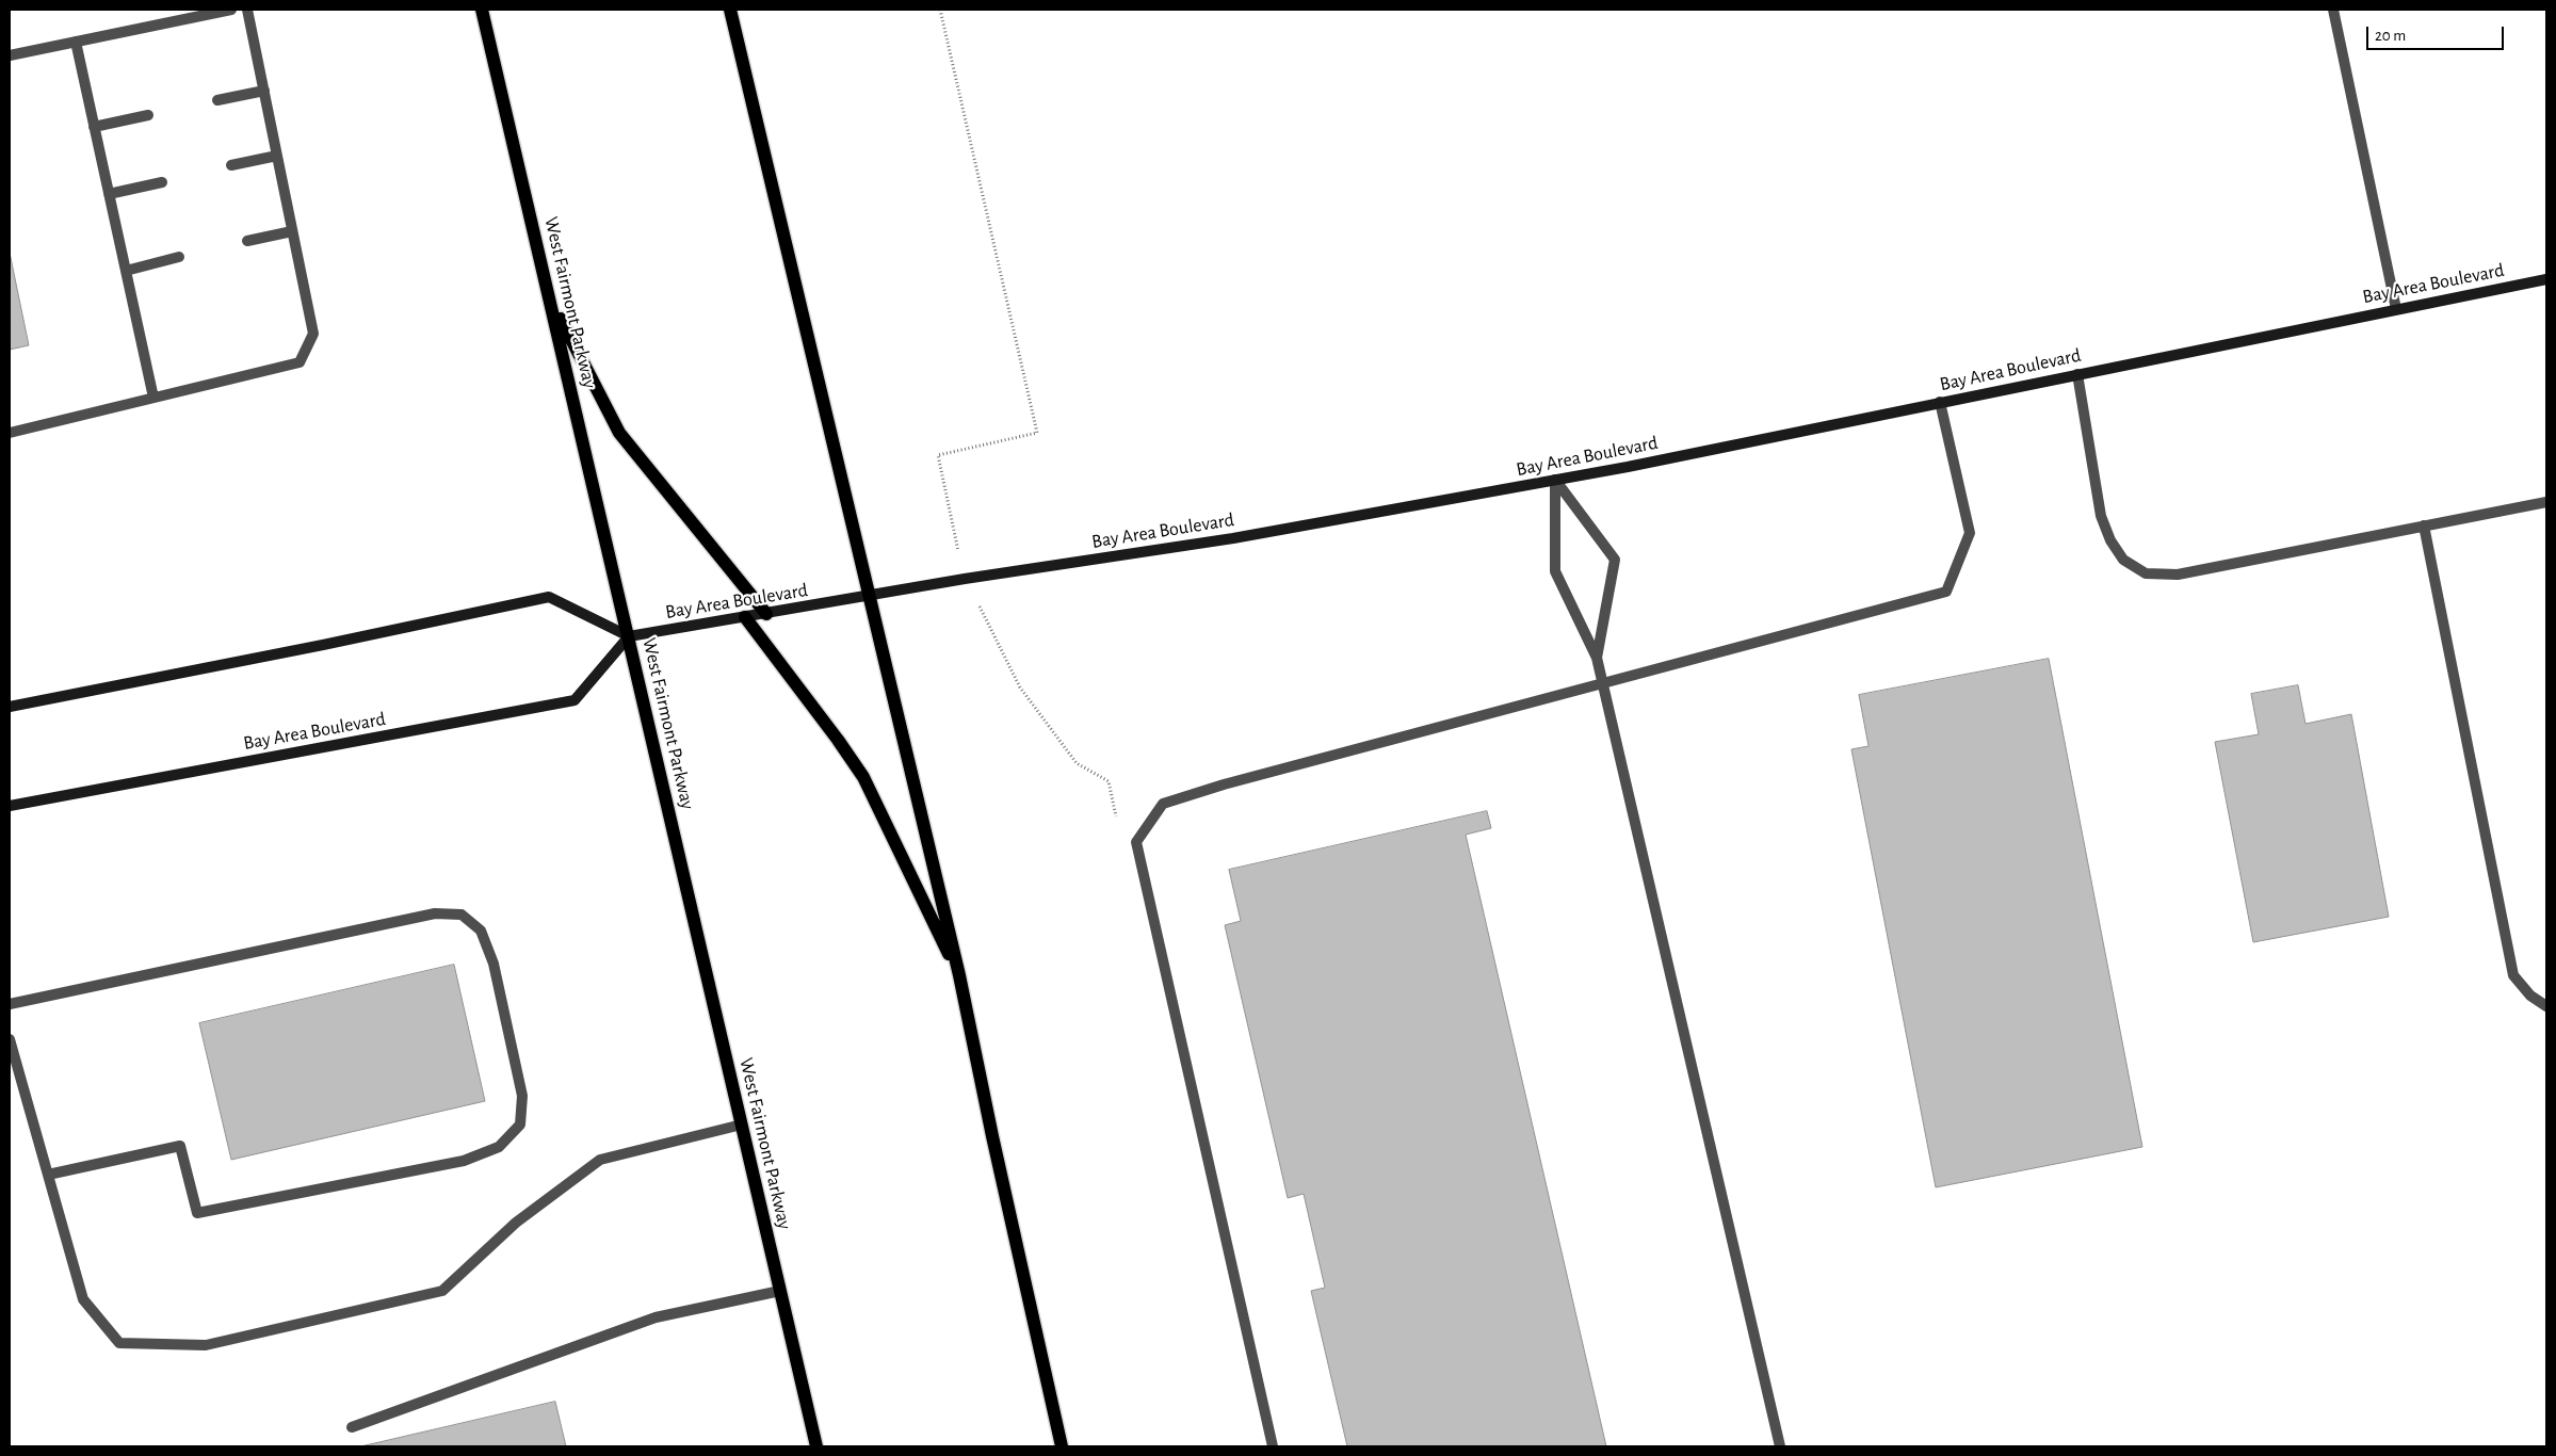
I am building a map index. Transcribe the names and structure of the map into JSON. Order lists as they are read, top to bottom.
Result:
{
  "streets": {
    "main road": ["Bay Area Boulevard", "West Fairmont Parkway"]
  },
  "crossings": [
    ["Bay Area Boulevard", "West Fairmont Parkway"]
  ],
  "scale_bar": "20 m"
}
